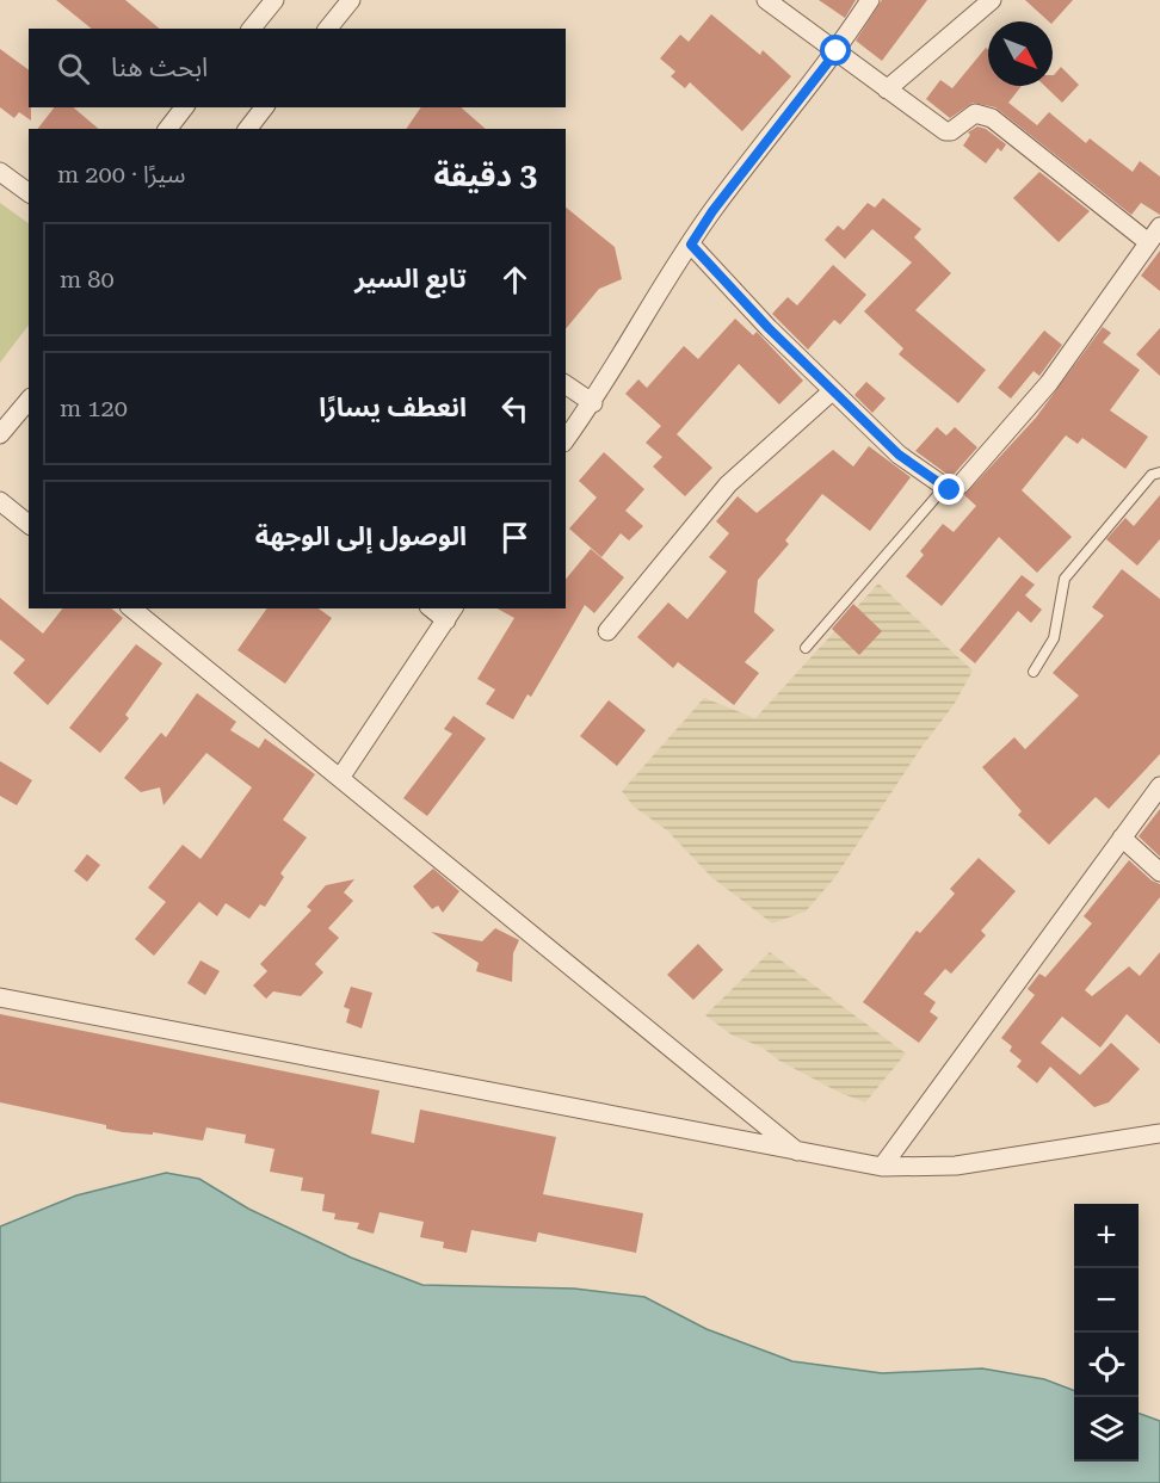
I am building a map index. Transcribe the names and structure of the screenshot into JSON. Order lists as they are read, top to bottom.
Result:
{
  "north": "bottom right",
  "page": {
    "search": "ابحث هنا",
    "heading": ["3 دقيقة", "سيرًا · 200 m"],
    "list": [
      ["تابع السير", "80 m"],
      ["انعطف يسارًا", "120 m"],
      "الوصول إلى الوجهة"
    ],
    "map_buttons": ["+", "−"]
  }
}
